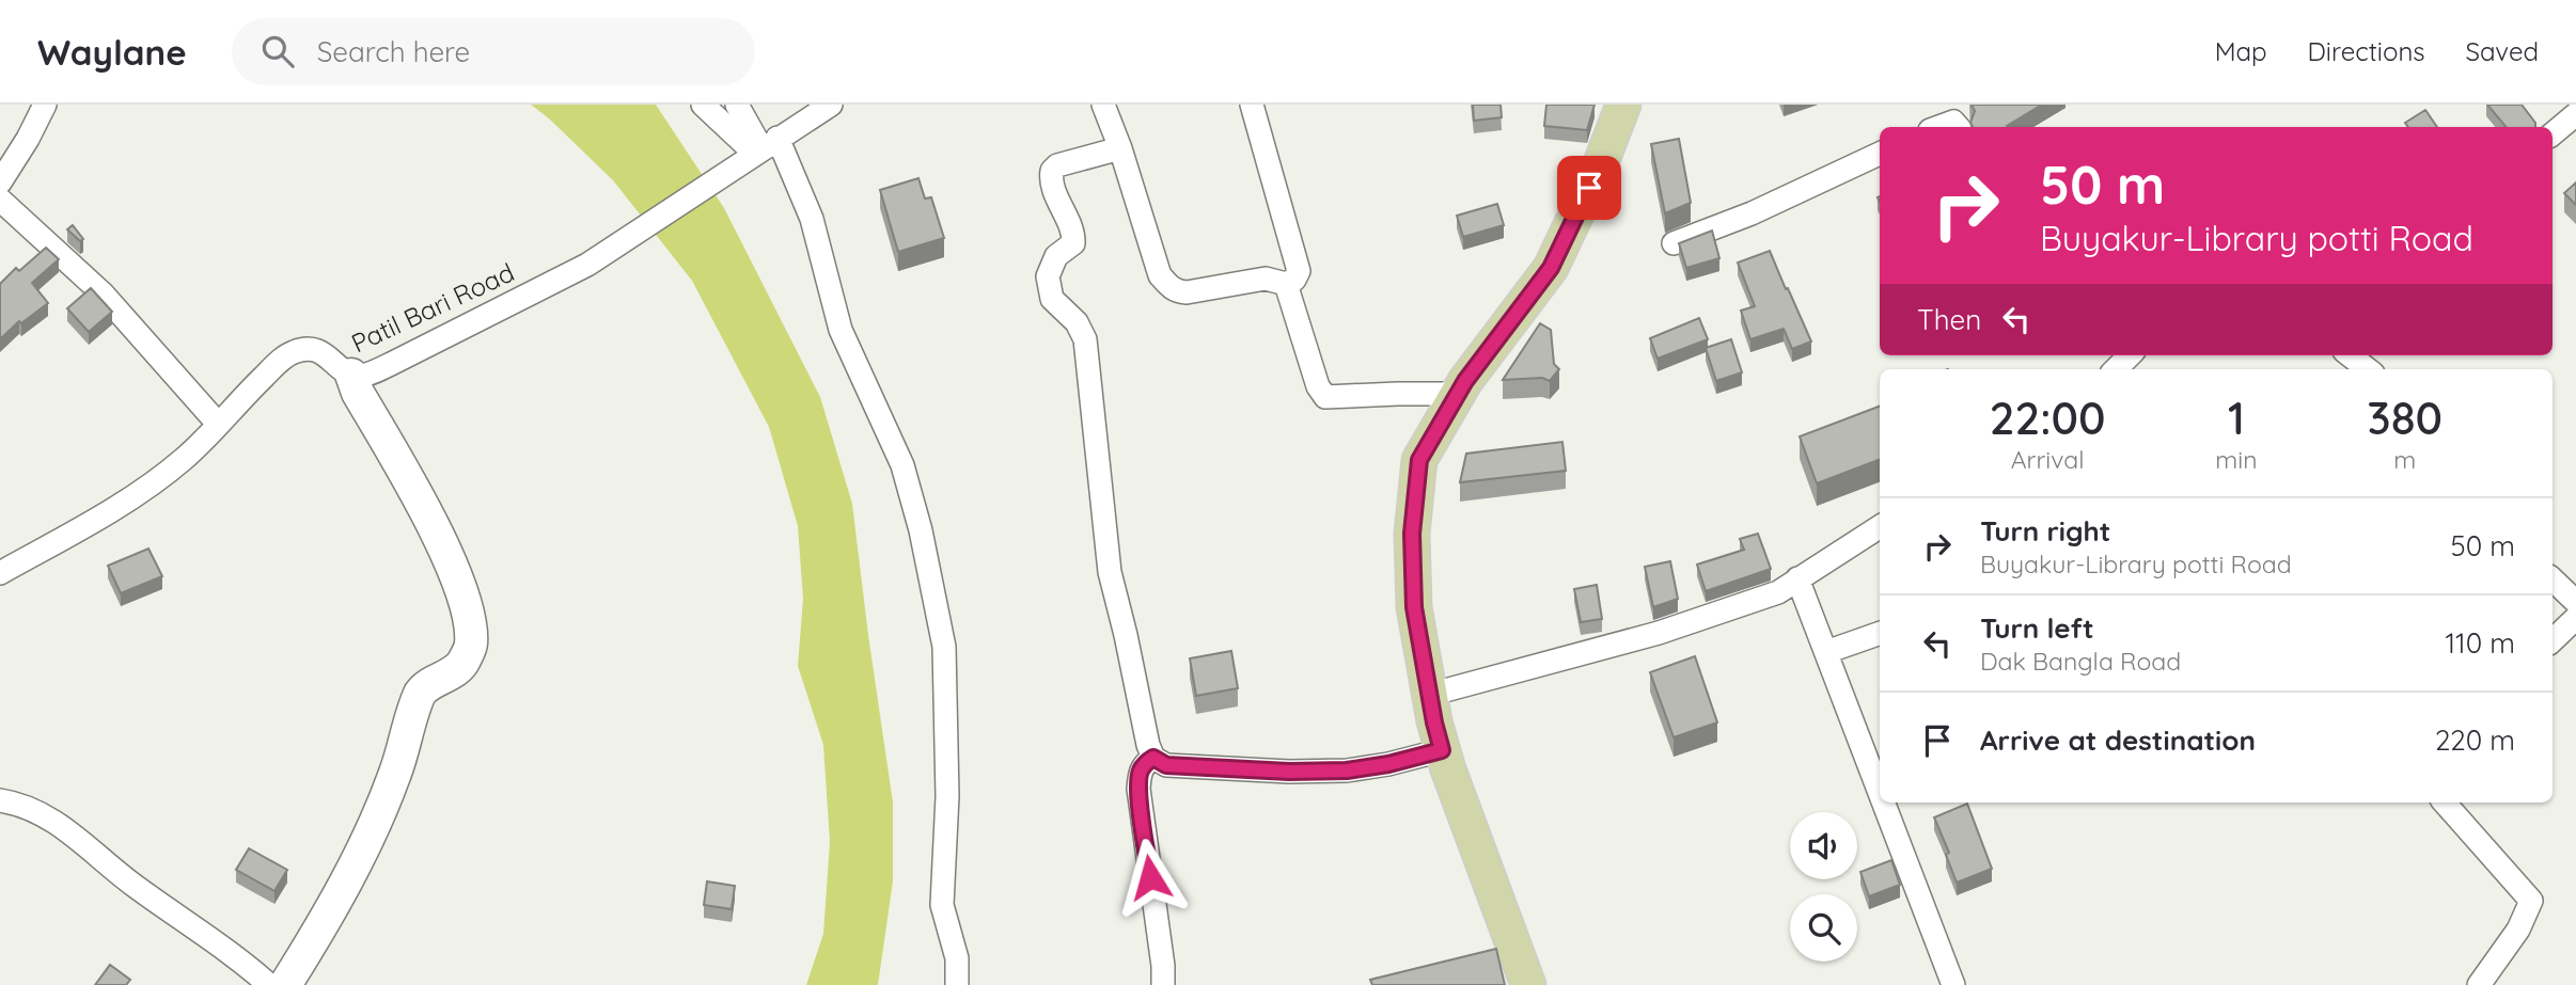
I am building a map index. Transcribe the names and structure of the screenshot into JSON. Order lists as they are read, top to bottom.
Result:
{
  "streets": {
    "street": ["Patil Bari Road"]
  },
  "page": {
    "header": "Waylane",
    "search": "Search here",
    "nav": ["Map", "Directions", "Saved"],
    "turn": ["50 m", "Buyakur-Library potti Road"],
    "then": "Then",
    "eta": [
      "22:00",
      "Arrival",
      "1",
      "min",
      "380",
      "m"
    ],
    "list": [
      {
        "name": "Turn right",
        "note": "Buyakur-Library potti Road",
        "value": "50 m"
      },
      {
        "name": "Turn left",
        "note": "Dak Bangla Road",
        "value": "110 m"
      },
      {
        "name": "Arrive at destination",
        "value": "220 m"
      }
    ]
  }
}
